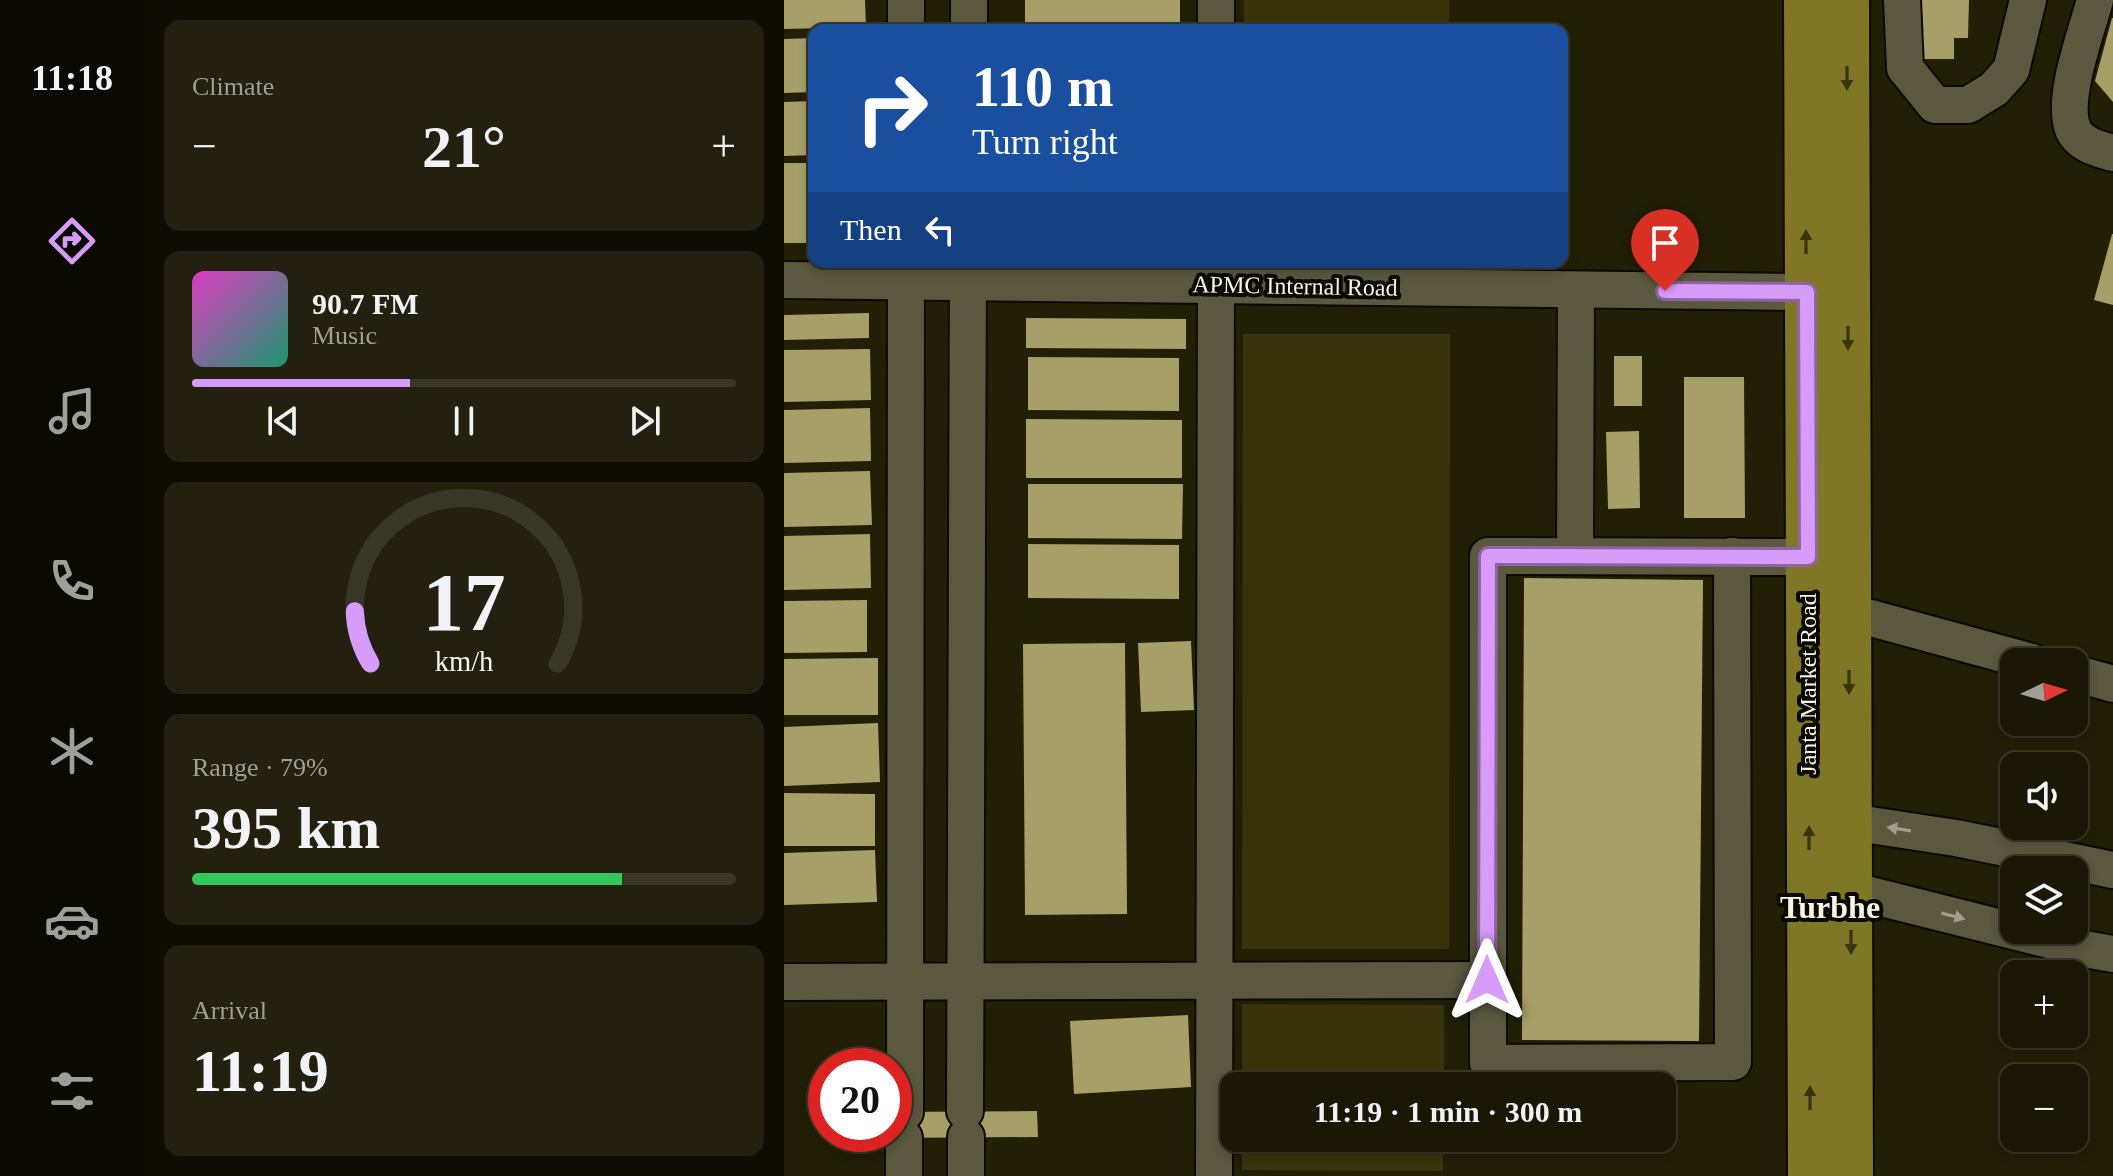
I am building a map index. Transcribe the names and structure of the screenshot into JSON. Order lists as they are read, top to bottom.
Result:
{
  "streets": {
    "main road": ["Janta Market Road"],
    "street": ["APMC Internal Road"]
  },
  "crossings": [
    ["APMC Internal Road", "Janta Market Road"]
  ],
  "districts": ["Turbhe"],
  "north": "right",
  "page": {
    "tabs": "11:18",
    "tile": [
      "Climate",
      ["Range · 79%", "395 km"],
      ["Arrival", "11:19"]
    ],
    "turn": ["110 m", "Turn right"],
    "heat": ["−", "21°", "+"],
    "then": "Then",
    "song": ["90.7 FM", "Music"],
    "map_buttons": ["+", "−"],
    "limit": "20",
    "trip": "11:19 · 1 min · 300 m",
    "gauge": ["17", "km/h"]
  }
}
